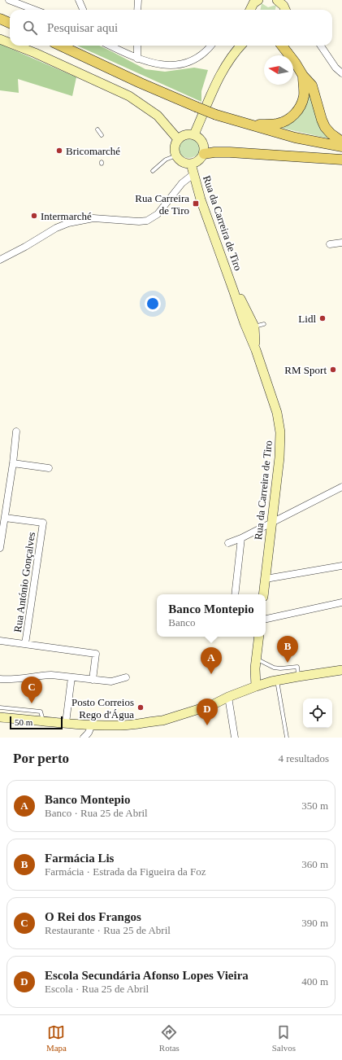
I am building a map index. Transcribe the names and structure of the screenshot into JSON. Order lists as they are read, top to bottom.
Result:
{
  "streets": {
    "main road": ["Rua da Carreira de Tiro"],
    "street": ["Rua António Gonçalves"]
  },
  "places": {
    "other": [
      "Bricomarché",
      "Intermarché",
      "Lidl",
      "RM Sport",
      "Posto Correios Rego d'Água"
    ],
    "transit": ["Rua Carreira de Tiro"]
  },
  "scale_bar": "50 m",
  "north": "left",
  "page": {
    "search": "Pesquisar aqui",
    "popup": ["Banco Montepio", "Banco"],
    "pins": [
      "B",
      "A",
      "C",
      "D"
    ],
    "scale": "50 m",
    "heading": ["Por perto", "4 resultados"],
    "list": [
      {
        "mark": "A",
        "name": "Banco Montepio",
        "note": "Banco · Rua 25 de Abril",
        "value": "350 m"
      },
      {
        "mark": "B",
        "name": "Farmácia Lis",
        "note": "Farmácia · Estrada da Figueira da Foz",
        "value": "360 m"
      },
      {
        "mark": "C",
        "name": "O Rei dos Frangos",
        "note": "Restaurante · Rua 25 de Abril",
        "value": "390 m"
      },
      {
        "mark": "D",
        "name": "Escola Secundária Afonso Lopes Vieira",
        "note": "Escola · Rua 25 de Abril",
        "value": "400 m"
      }
    ],
    "nav": ["Mapa", "Rotas", "Salvos"]
  }
}
